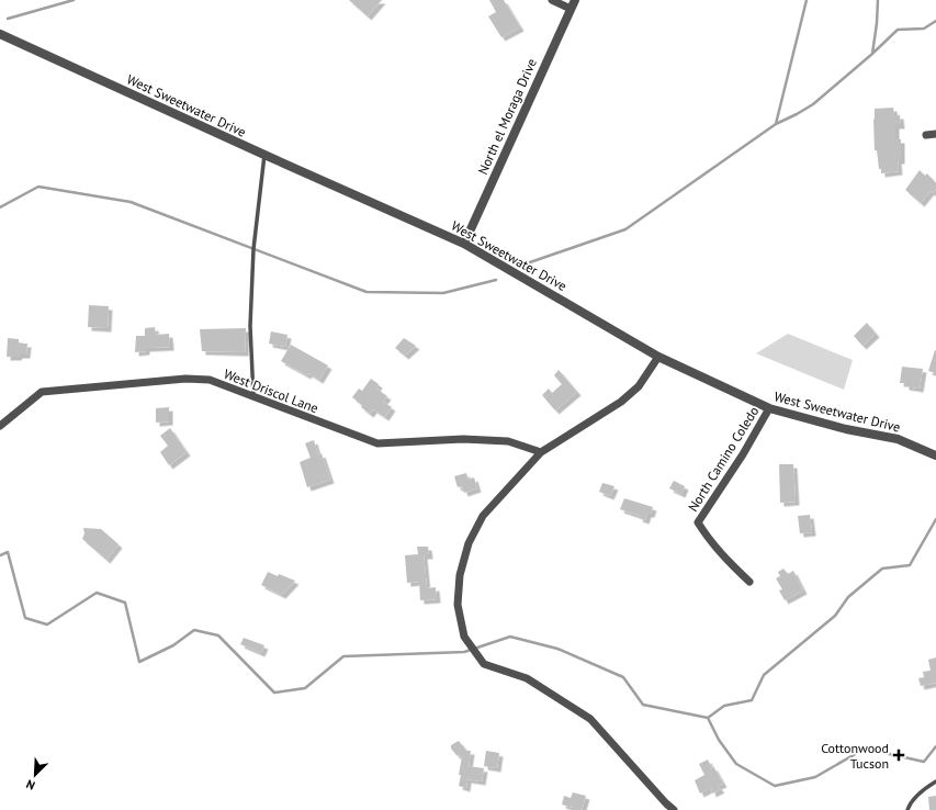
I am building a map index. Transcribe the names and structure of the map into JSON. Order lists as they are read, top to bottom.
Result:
{
  "streets": {
    "street": [
      "West Sweetwater Drive",
      "North el Moraga Drive",
      "West Driscol Lane",
      "North Camino Coledo"
    ]
  },
  "crossings": [
    ["West Sweetwater Drive", "North el Moraga Drive"],
    ["West Sweetwater Drive", "North Camino Coledo"]
  ],
  "places": {
    "health": ["Cottonwood Tucson"]
  },
  "north": "bottom left"
}
